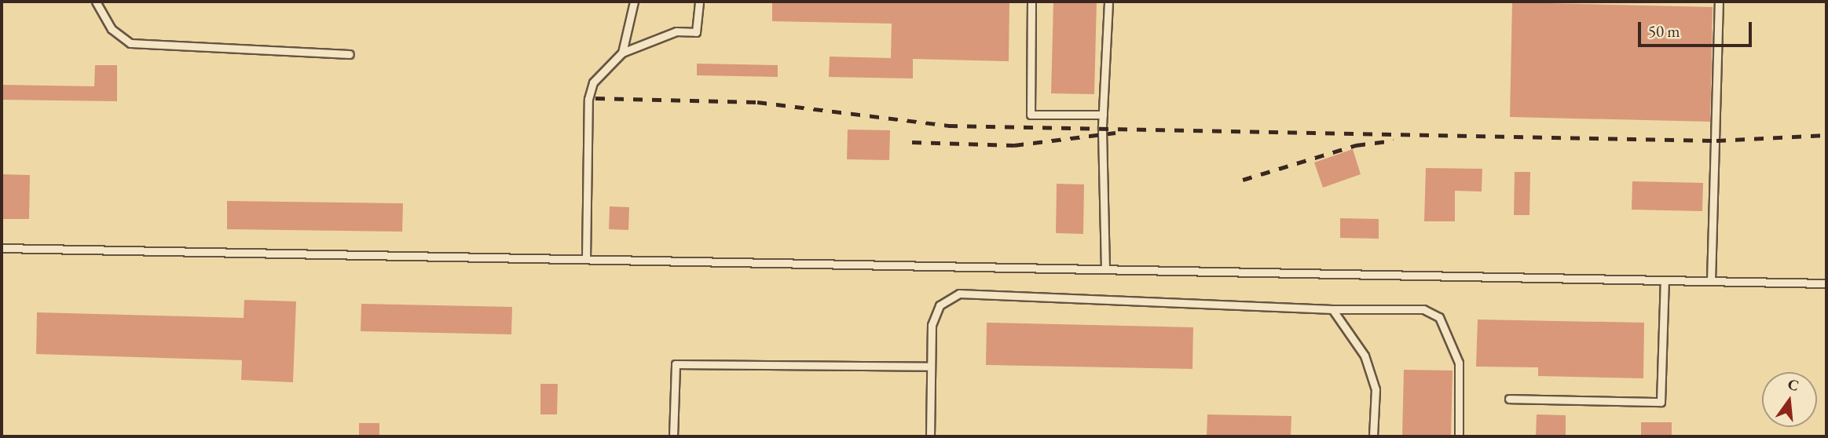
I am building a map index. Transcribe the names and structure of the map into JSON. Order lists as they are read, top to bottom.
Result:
{
  "scale_bar": "50 m",
  "north": "top"
}
